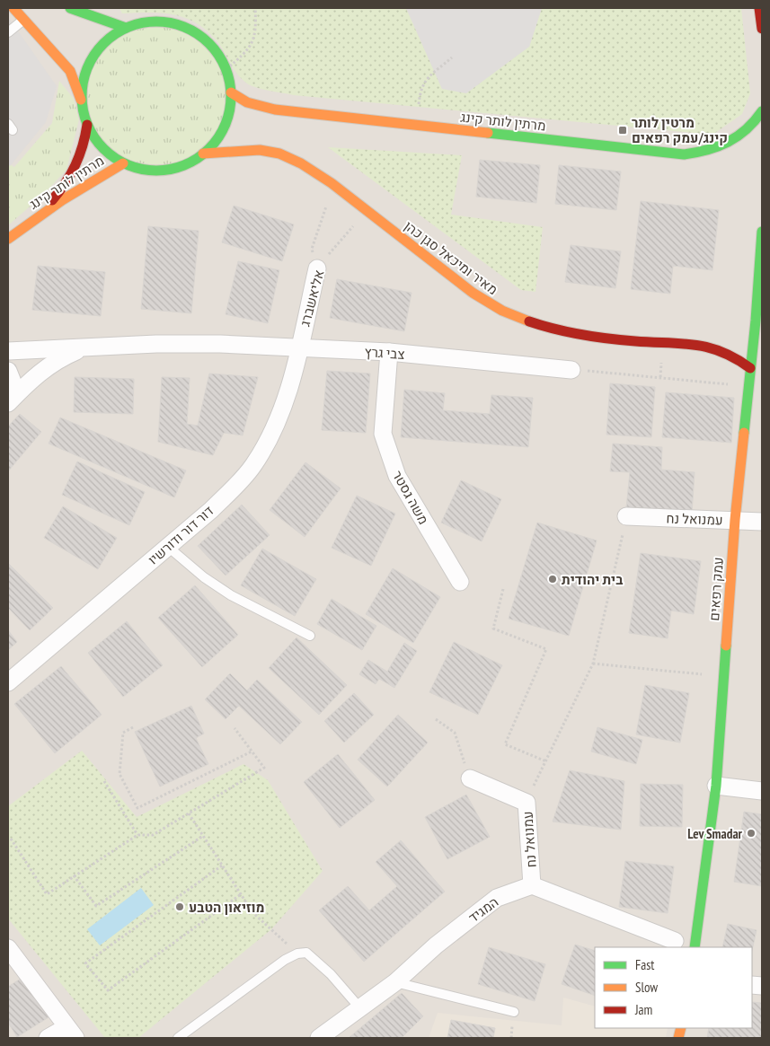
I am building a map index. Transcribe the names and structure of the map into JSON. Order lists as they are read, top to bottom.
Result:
{
  "streets": {
    "street": [
      "מרתין לותר קינג",
      "מאיר ומיכאל סגן כהן",
      "אליאשברג",
      "צבי גרץ",
      "משה גסטר",
      "עמנואל נח",
      "דור דור ודורשיו",
      "עמק רפאים",
      "המגיד"
    ]
  },
  "crossings": [
    ["מרתין לותר קינג", "מאיר ומיכאל סגן כהן"],
    ["מאיר ומיכאל סגן כהן", "אליאשברג"],
    ["מאיר ומיכאל סגן כהן", "עמק רפאים"],
    ["אליאשברג", "צבי גרץ"],
    ["אליאשברג", "דור דור ודורשיו"],
    ["צבי גרץ", "משה גסטר"],
    ["צבי גרץ", "דור דור ודורשיו"],
    ["עמנואל נח", "עמק רפאים"],
    ["עמנואל נח", "המגיד"]
  ],
  "places": {
    "transit": ["מרטין לותר קינג/עמק רפאים"],
    "other": ["בית יהודית", "Lev Smadar", "מוזיאון הטבע"]
  },
  "legend": ["Fast", "Slow", "Jam"]
}
